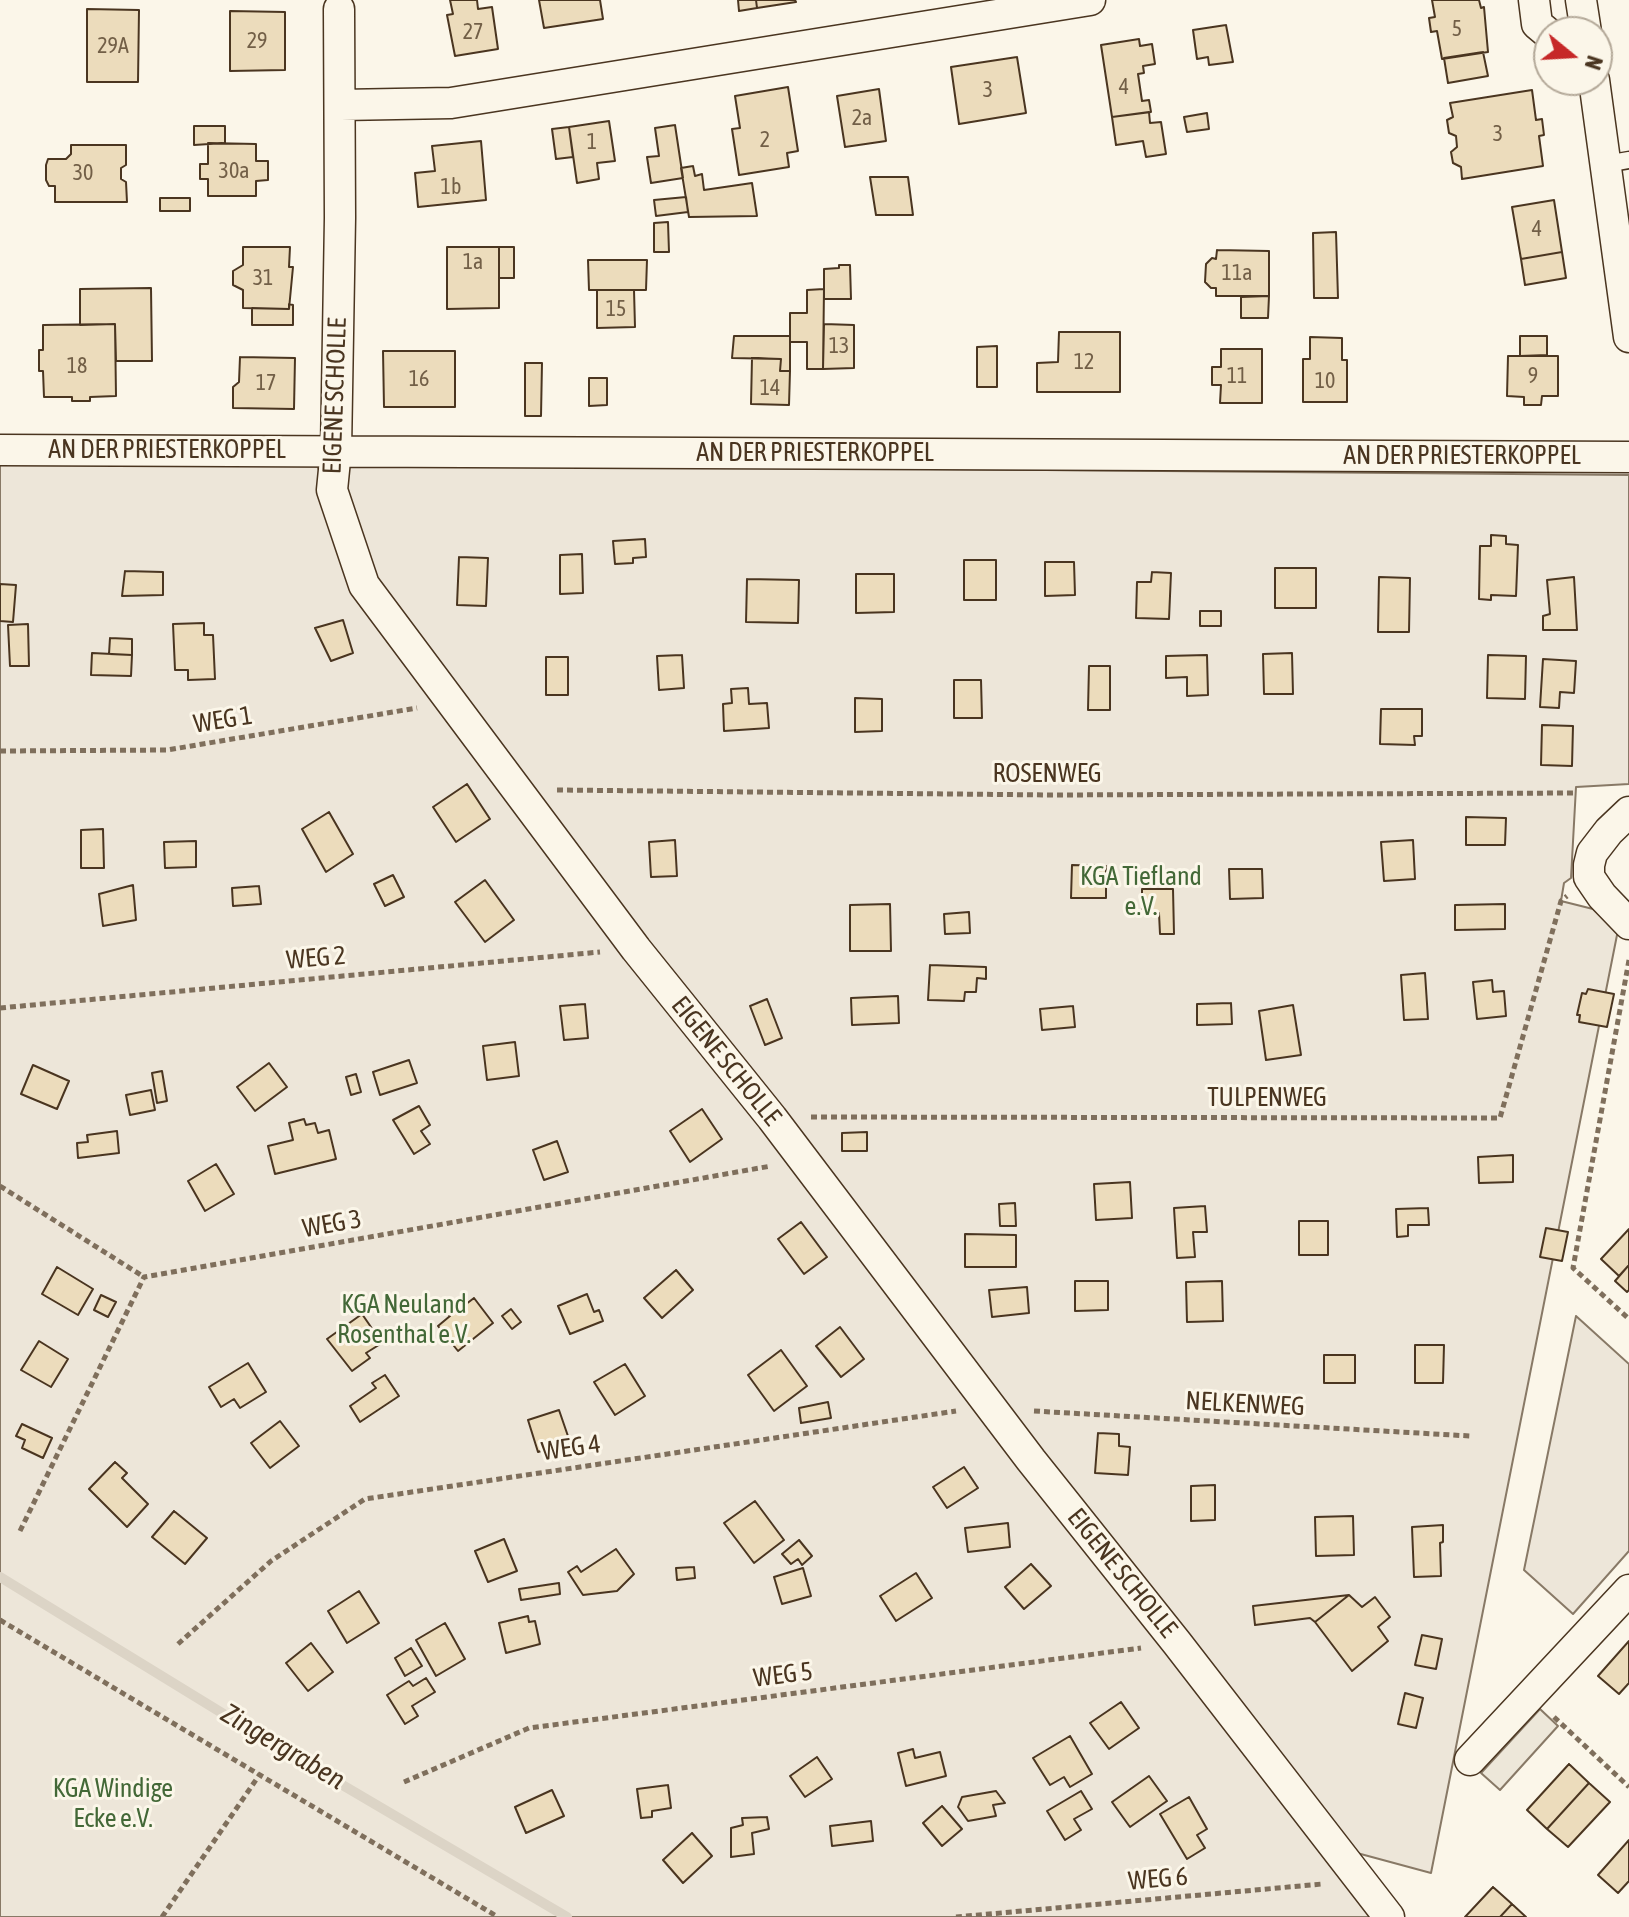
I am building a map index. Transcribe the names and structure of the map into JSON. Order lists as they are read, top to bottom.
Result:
{
  "streets": {
    "street": ["EIGENE SCHOLLE", "AN DER PRIESTERKOPPEL"],
    "path": [
      "WEG 1",
      "ROSENWEG",
      "WEG 2",
      "TULPENWEG",
      "WEG 3",
      "NELKENWEG",
      "WEG 4",
      "WEG 5",
      "WEG 6"
    ]
  },
  "crossings": [
    ["EIGENE SCHOLLE", "AN DER PRIESTERKOPPEL"],
    ["EIGENE SCHOLLE", "WEG 1"],
    ["EIGENE SCHOLLE", "ROSENWEG"],
    ["EIGENE SCHOLLE", "WEG 2"],
    ["EIGENE SCHOLLE", "TULPENWEG"],
    ["EIGENE SCHOLLE", "WEG 3"],
    ["EIGENE SCHOLLE", "NELKENWEG"],
    ["EIGENE SCHOLLE", "WEG 4"],
    ["EIGENE SCHOLLE", "WEG 5"],
    ["EIGENE SCHOLLE", "WEG 6"],
    ["NELKENWEG", "WEG 4"]
  ],
  "water": ["Zingergraben"],
  "parks": ["KGA Tiefland e.V.", "KGA Neuland Rosenthal e.V.", "KGA Windige Ecke e.V."],
  "house_numbers": [
    "5",
    "27",
    "29",
    "29A",
    "4",
    "3",
    "2a",
    "3",
    "2",
    "1",
    "30a",
    "30",
    "1b",
    "4",
    "1a",
    "11a",
    "31",
    "15",
    "13",
    "12",
    "18",
    "11",
    "9",
    "16",
    "10",
    "17",
    "14"
  ],
  "north": "right"
}
